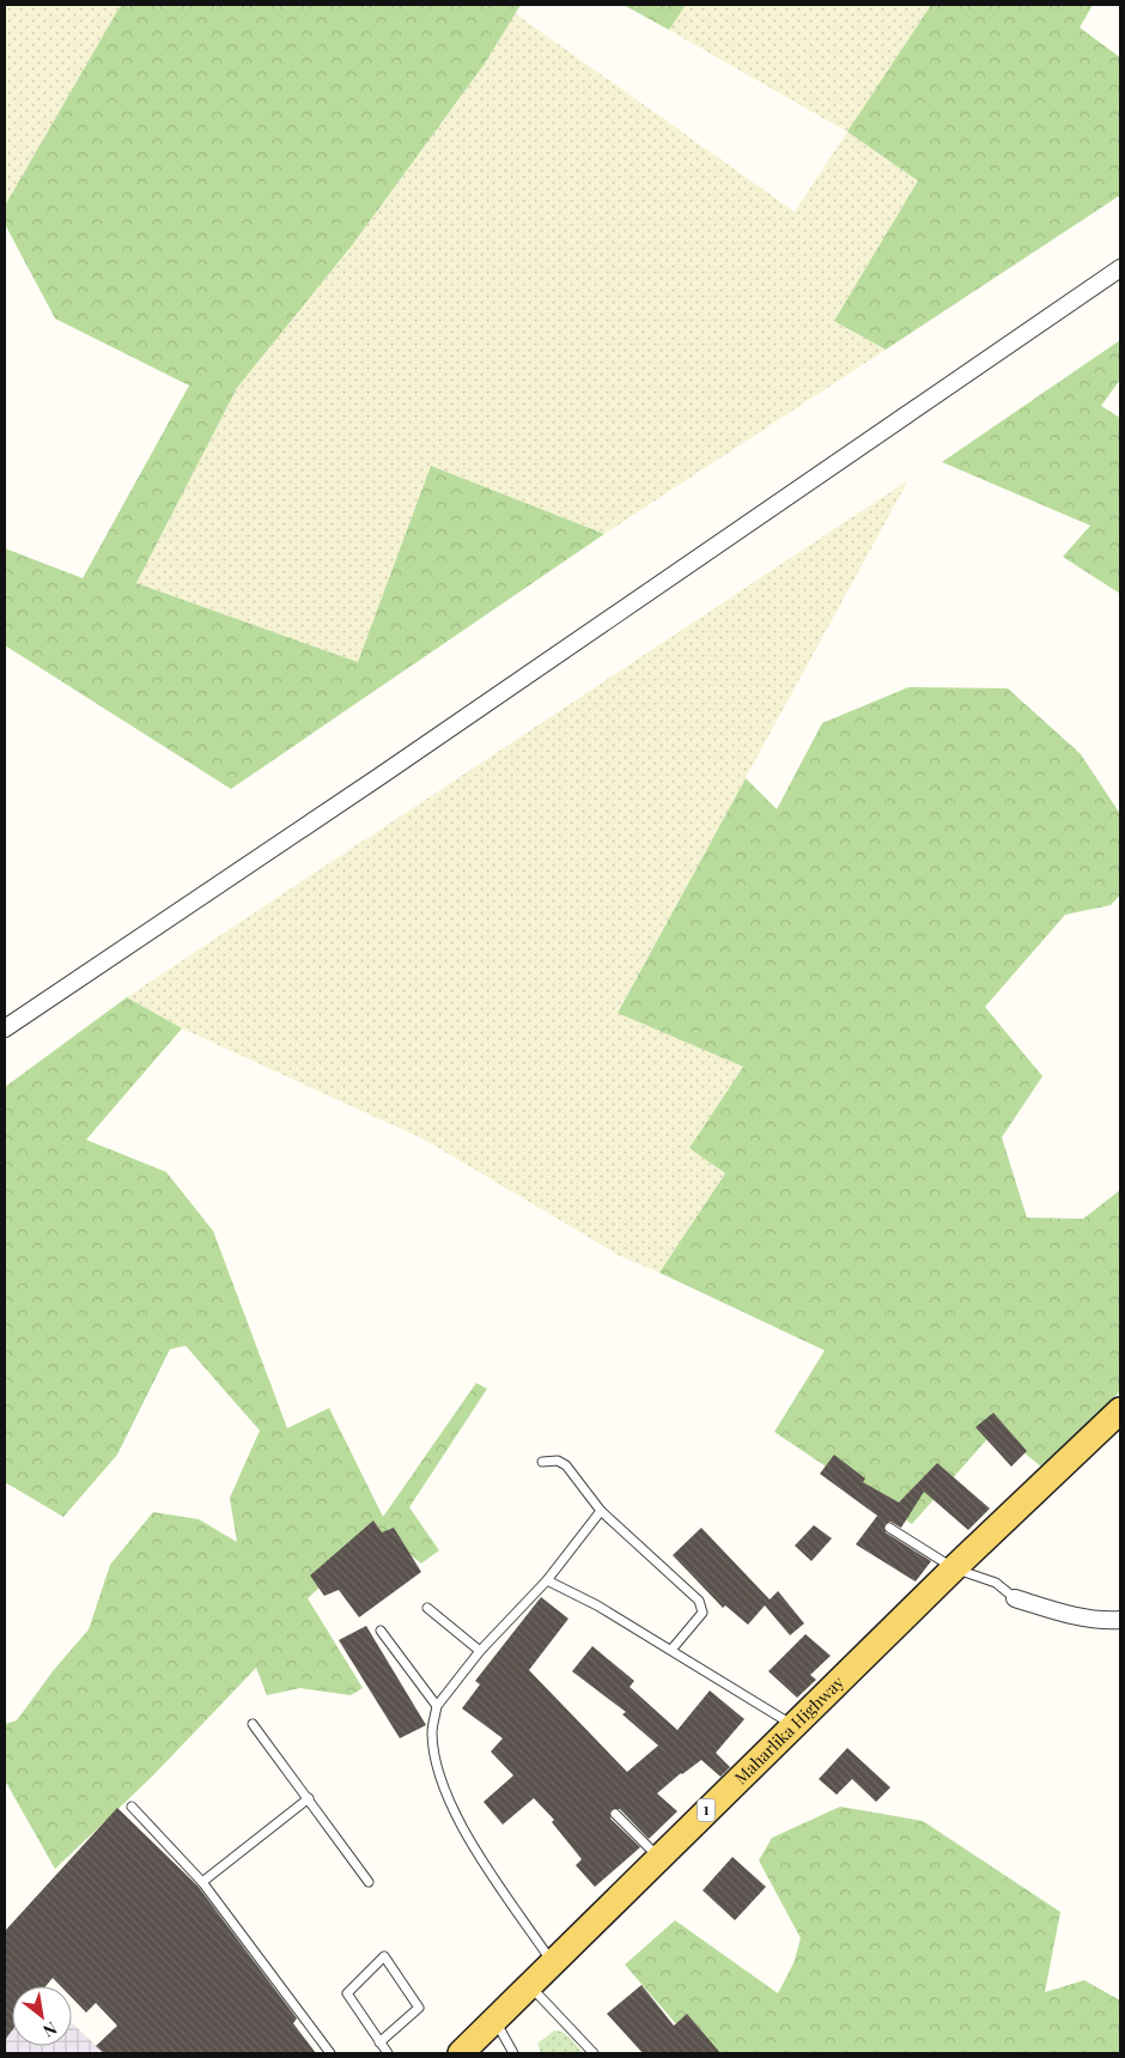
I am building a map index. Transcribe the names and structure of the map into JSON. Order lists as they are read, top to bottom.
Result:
{
  "streets": {
    "main road": ["Maharlika Highway", "1"]
  },
  "north": "bottom right"
}
